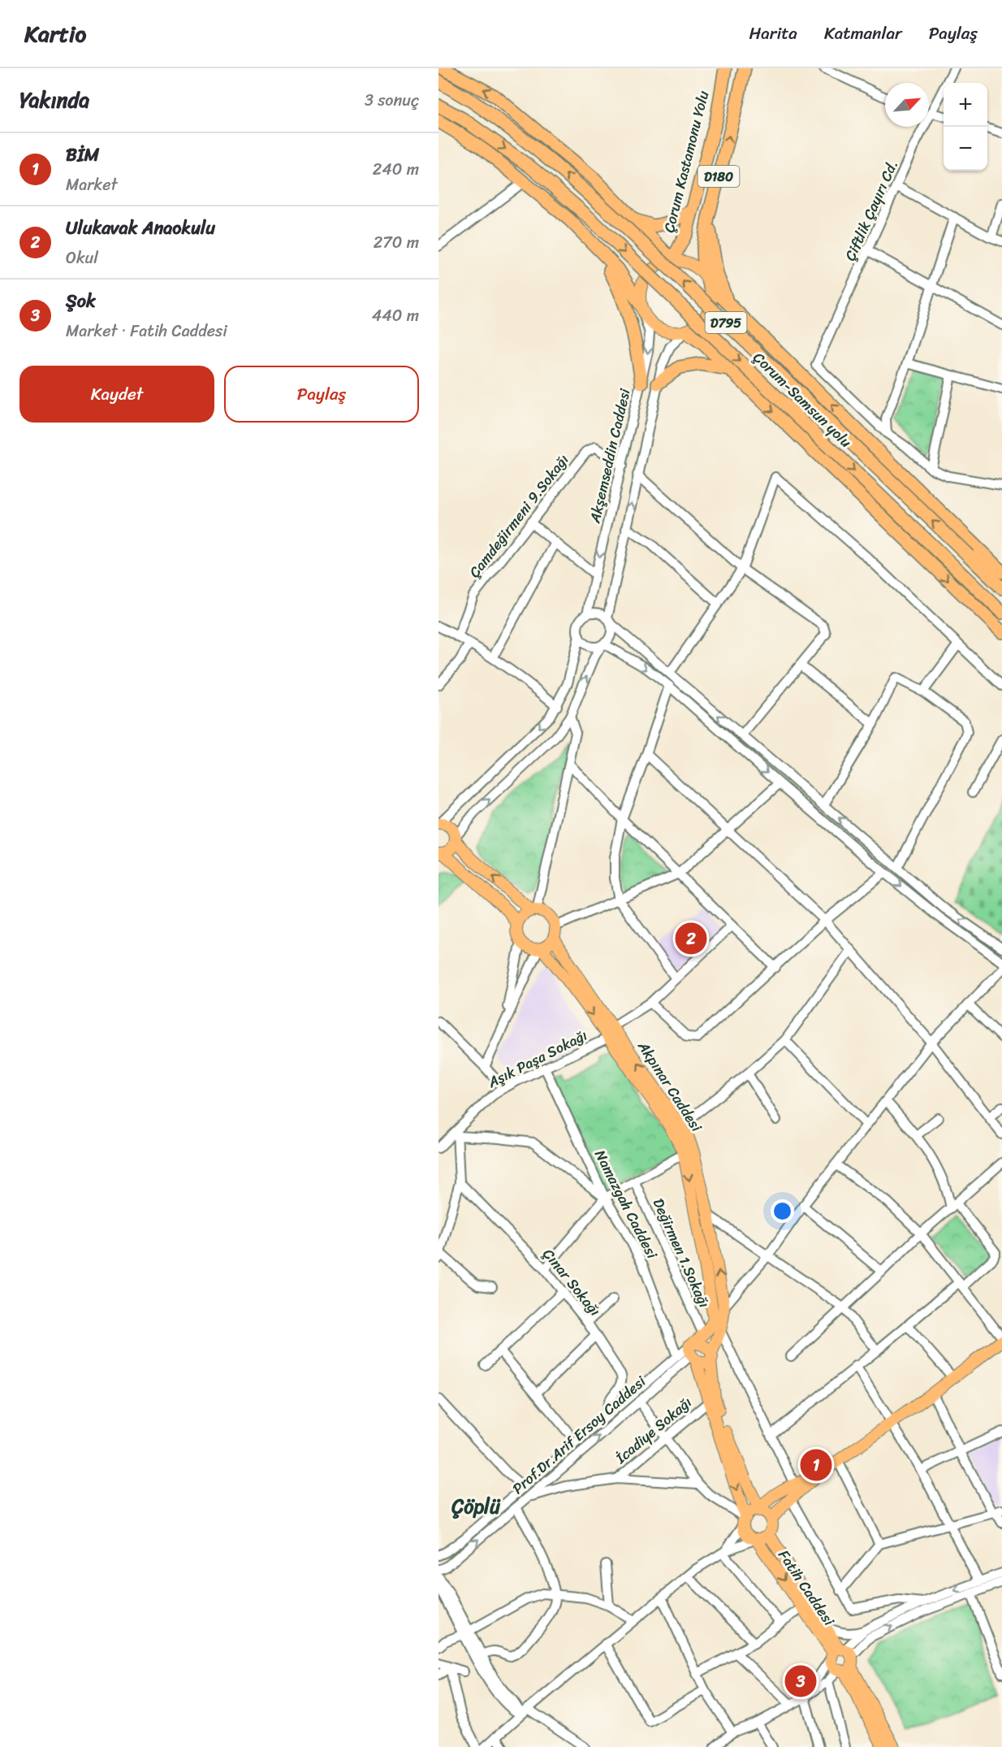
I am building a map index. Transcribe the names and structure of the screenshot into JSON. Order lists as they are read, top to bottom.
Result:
{
  "streets": {
    "highway": [
      "Çorum Kastamonu Yolu",
      "D180",
      "D795",
      "Çorum-Samsun yolu"
    ],
    "main road": ["Akpınar Caddesi", "Fatih Caddesi"],
    "street": [
      "Çiftlik Çayırı Cd.",
      "Akşemseddin Caddesi",
      "Çamdeğirmeni 9.Sokağı",
      "Aşık Paşa Sokağı",
      "Namazgah Caddesi",
      "Değirmen 1.Sokağı",
      "Çınar Sokağı",
      "İcadiye Sokağı",
      "Prof.Dr.Arif Ersoy Caddesi"
    ]
  },
  "crossings": [
    ["Çorum Kastamonu Yolu", "D180"],
    ["Çorum Kastamonu Yolu", "Akşemseddin Caddesi"],
    ["D180", "Akşemseddin Caddesi"],
    ["Akşemseddin Caddesi", "Çamdeğirmeni 9.Sokağı"],
    ["Aşık Paşa Sokağı", "Akpınar Caddesi"],
    ["Aşık Paşa Sokağı", "Namazgah Caddesi"],
    ["Akpınar Caddesi", "Değirmen 1.Sokağı"],
    ["Akpınar Caddesi", "Prof.Dr.Arif Ersoy Caddesi"],
    ["Akpınar Caddesi", "Fatih Caddesi"],
    ["Namazgah Caddesi", "Prof.Dr.Arif Ersoy Caddesi"],
    ["Çınar Sokağı", "Prof.Dr.Arif Ersoy Caddesi"]
  ],
  "districts": ["Çöplü"],
  "north": "top right",
  "page": {
    "header": "Kartio",
    "nav": ["Harita", "Katmanlar", "Paylaş"],
    "heading": ["Yakında", "3 sonuç"],
    "map_buttons": ["+", "−"],
    "list": [
      {
        "mark": "1",
        "name": "BİM",
        "note": "Market",
        "value": "240 m"
      },
      {
        "mark": "2",
        "name": "Ulukavak Anaokulu",
        "note": "Okul",
        "value": "270 m"
      },
      {
        "mark": "3",
        "name": "Şok",
        "note": "Market · Fatih Caddesi",
        "value": "440 m"
      }
    ],
    "buttons": ["Kaydet", "Paylaş"],
    "pins": ["2", "1", "3"]
  }
}
